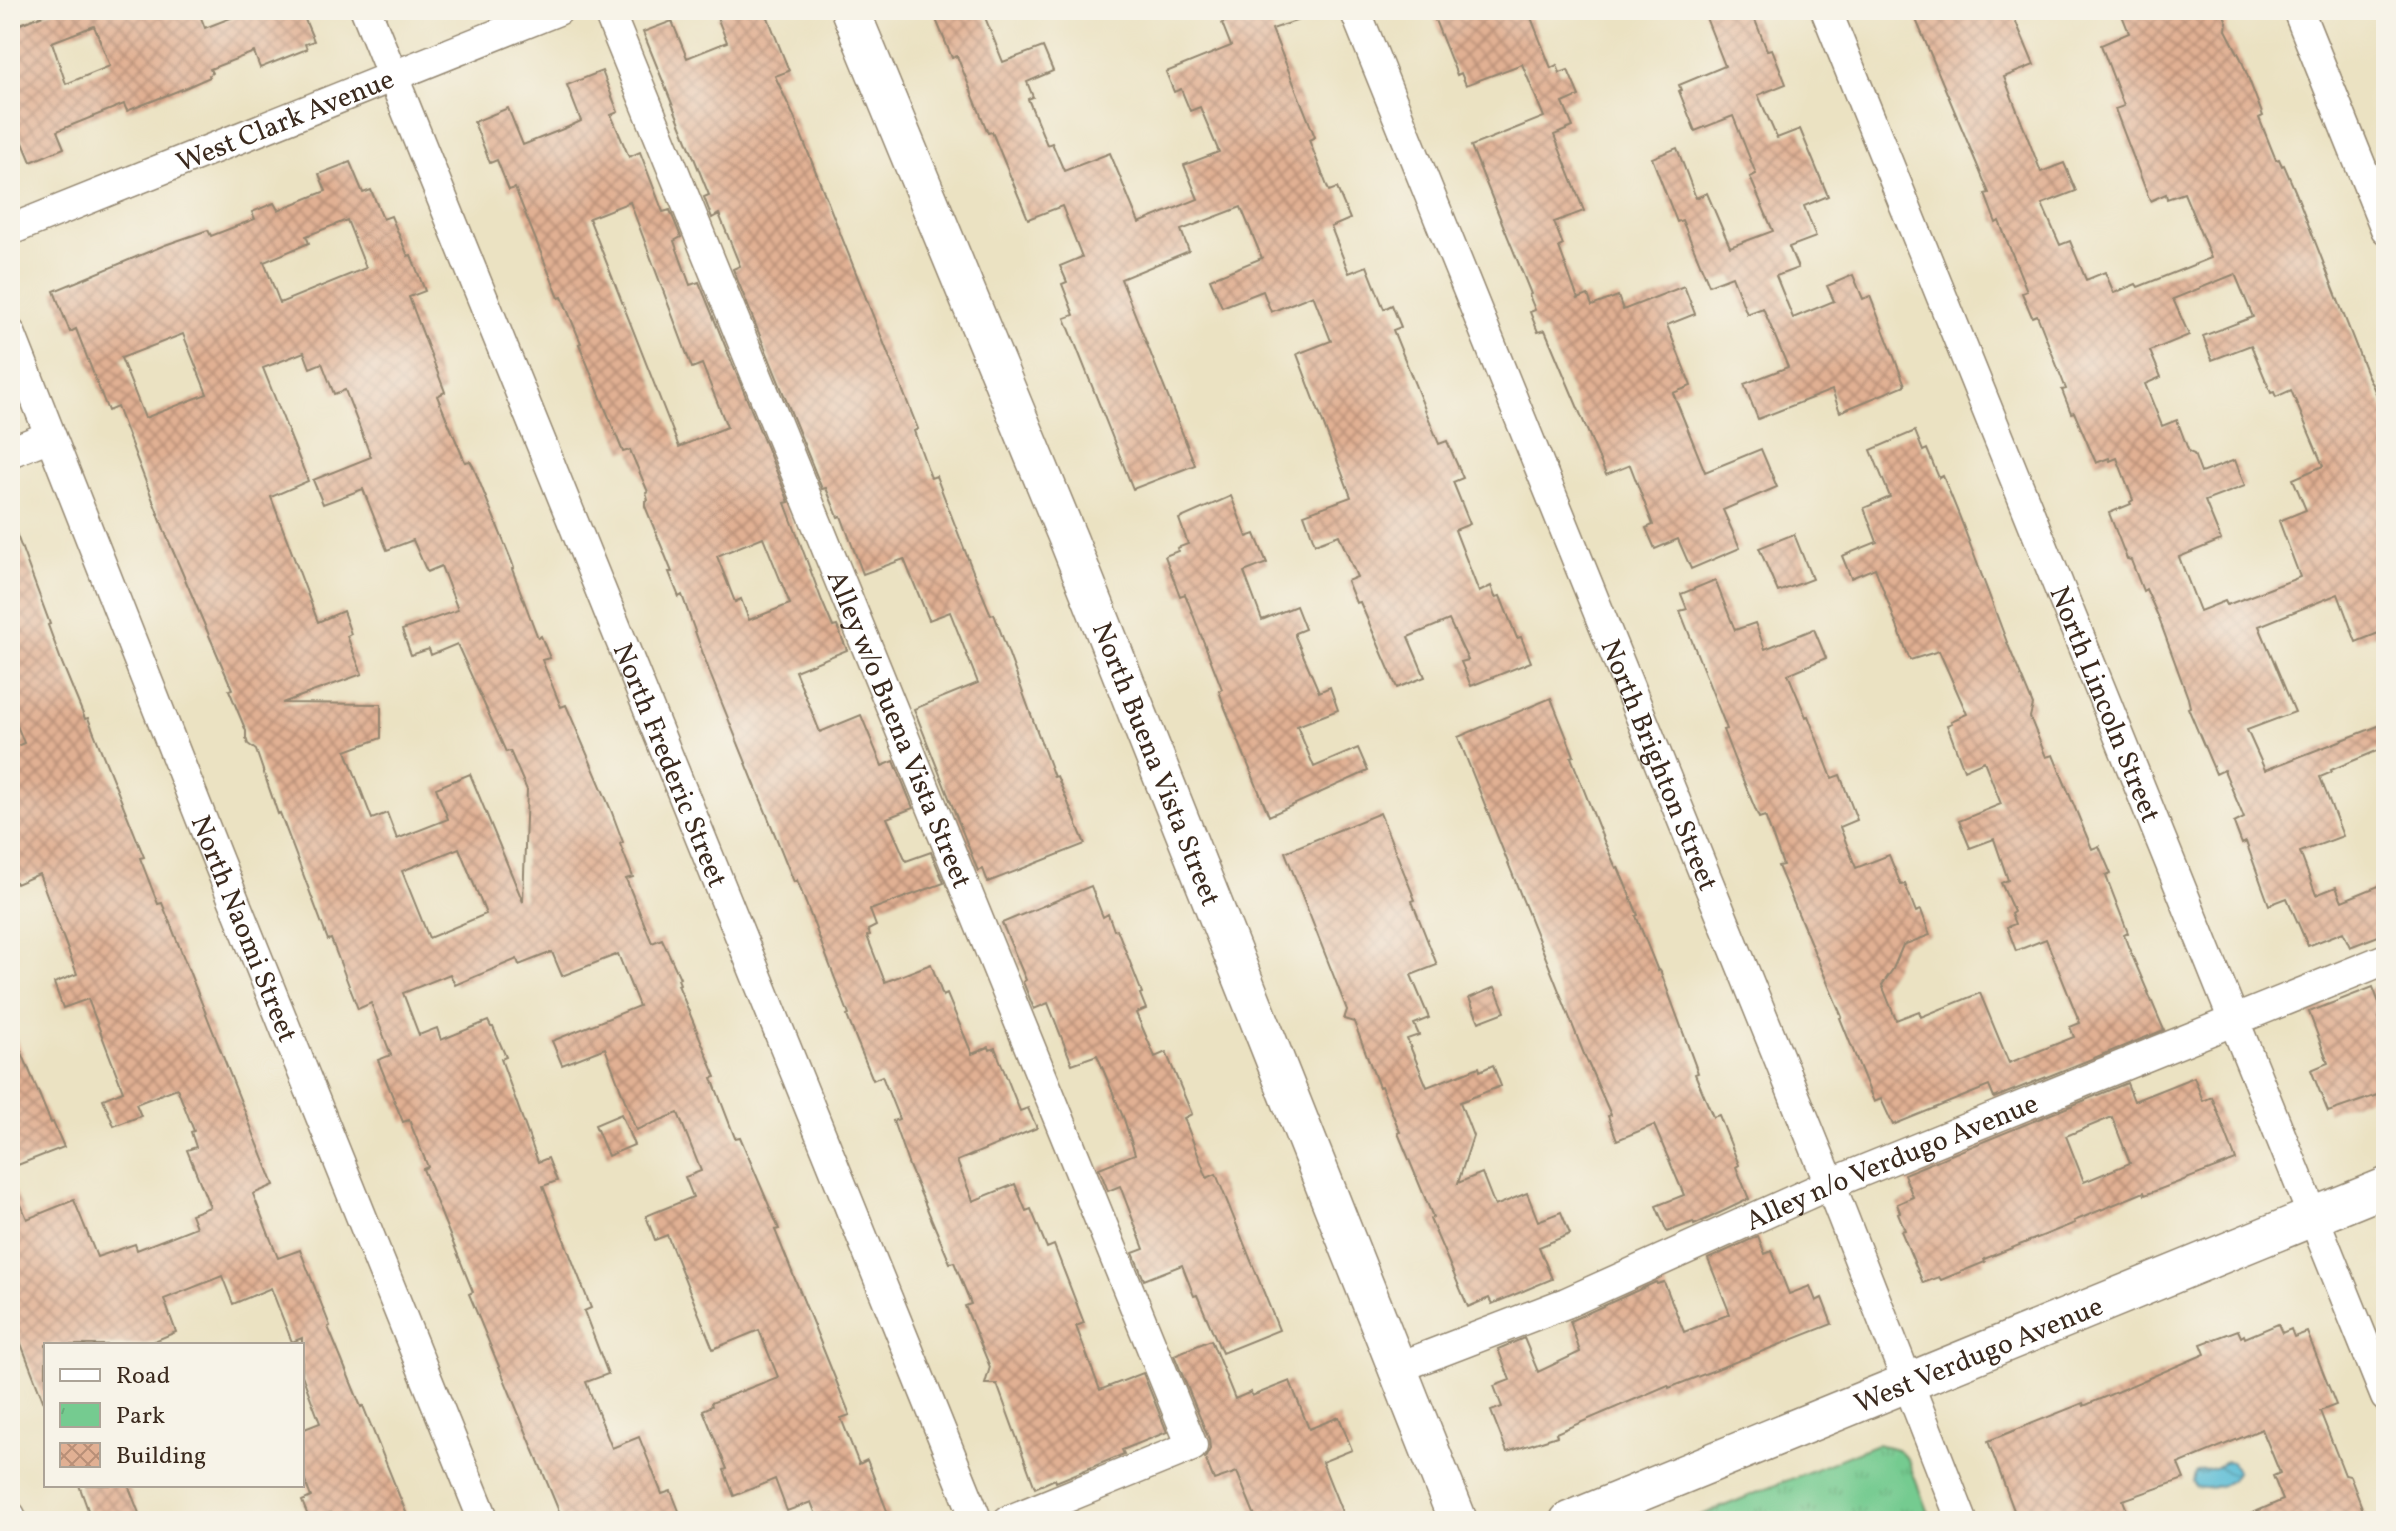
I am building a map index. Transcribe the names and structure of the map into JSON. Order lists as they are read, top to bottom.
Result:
{
  "streets": {
    "main road": ["North Buena Vista Street", "West Verdugo Avenue"],
    "street": [
      "West Clark Avenue",
      "North Lincoln Street",
      "Alley w/o Buena Vista Street",
      "North Frederic Street",
      "North Brighton Street",
      "North Naomi Street",
      "Alley n/o Verdugo Avenue"
    ]
  },
  "crossings": [
    ["West Clark Avenue", "North Frederic Street"],
    ["North Lincoln Street", "Alley n/o Verdugo Avenue"],
    ["North Lincoln Street", "West Verdugo Avenue"],
    ["North Buena Vista Street", "Alley n/o Verdugo Avenue"],
    ["North Brighton Street", "Alley n/o Verdugo Avenue"],
    ["North Brighton Street", "West Verdugo Avenue"]
  ],
  "legend": ["Road", "Park", "Building"]
}
